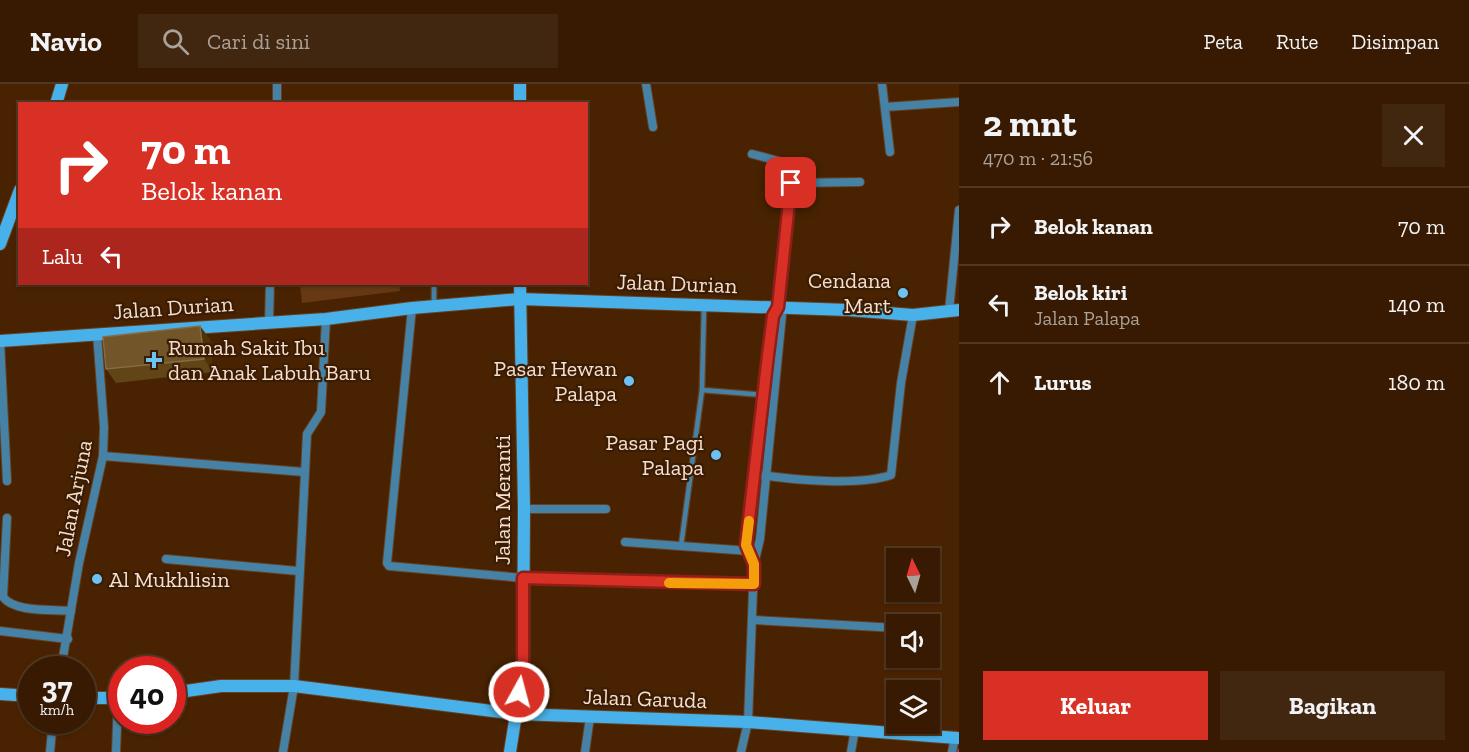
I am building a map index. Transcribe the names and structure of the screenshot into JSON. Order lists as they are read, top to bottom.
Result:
{
  "streets": {
    "street": [
      "Jalan Durian",
      "Jalan Arjuna",
      "Jalan Meranti",
      "Jalan Garuda"
    ]
  },
  "crossings": [
    ["Jalan Durian", "Jalan Arjuna"],
    ["Jalan Durian", "Jalan Meranti"],
    ["Jalan Meranti", "Jalan Garuda"]
  ],
  "places": {
    "other": [
      "Cendana Mart",
      "Pasar Hewan Palapa",
      "Pasar Pagi Palapa",
      "Al Mukhlisin"
    ],
    "health": ["Rumah Sakit Ibu dan Anak Labuh Baru"]
  },
  "north": "top",
  "page": {
    "header": "Navio",
    "search": "Cari di sini",
    "nav": ["Peta", "Rute", "Disimpan"],
    "heading": ["2 mnt", "470 m · 21:56"],
    "turn": ["70 m", "Belok kanan"],
    "list": [
      {
        "name": "Belok kanan",
        "value": "70 m"
      },
      {
        "name": "Belok kiri",
        "note": "Jalan Palapa",
        "value": "140 m"
      },
      {
        "name": "Lurus",
        "value": "180 m"
      }
    ],
    "then": "Lalu",
    "speed": "37 km/h",
    "limit": "40",
    "buttons": ["Keluar", "Bagikan"]
  }
}
